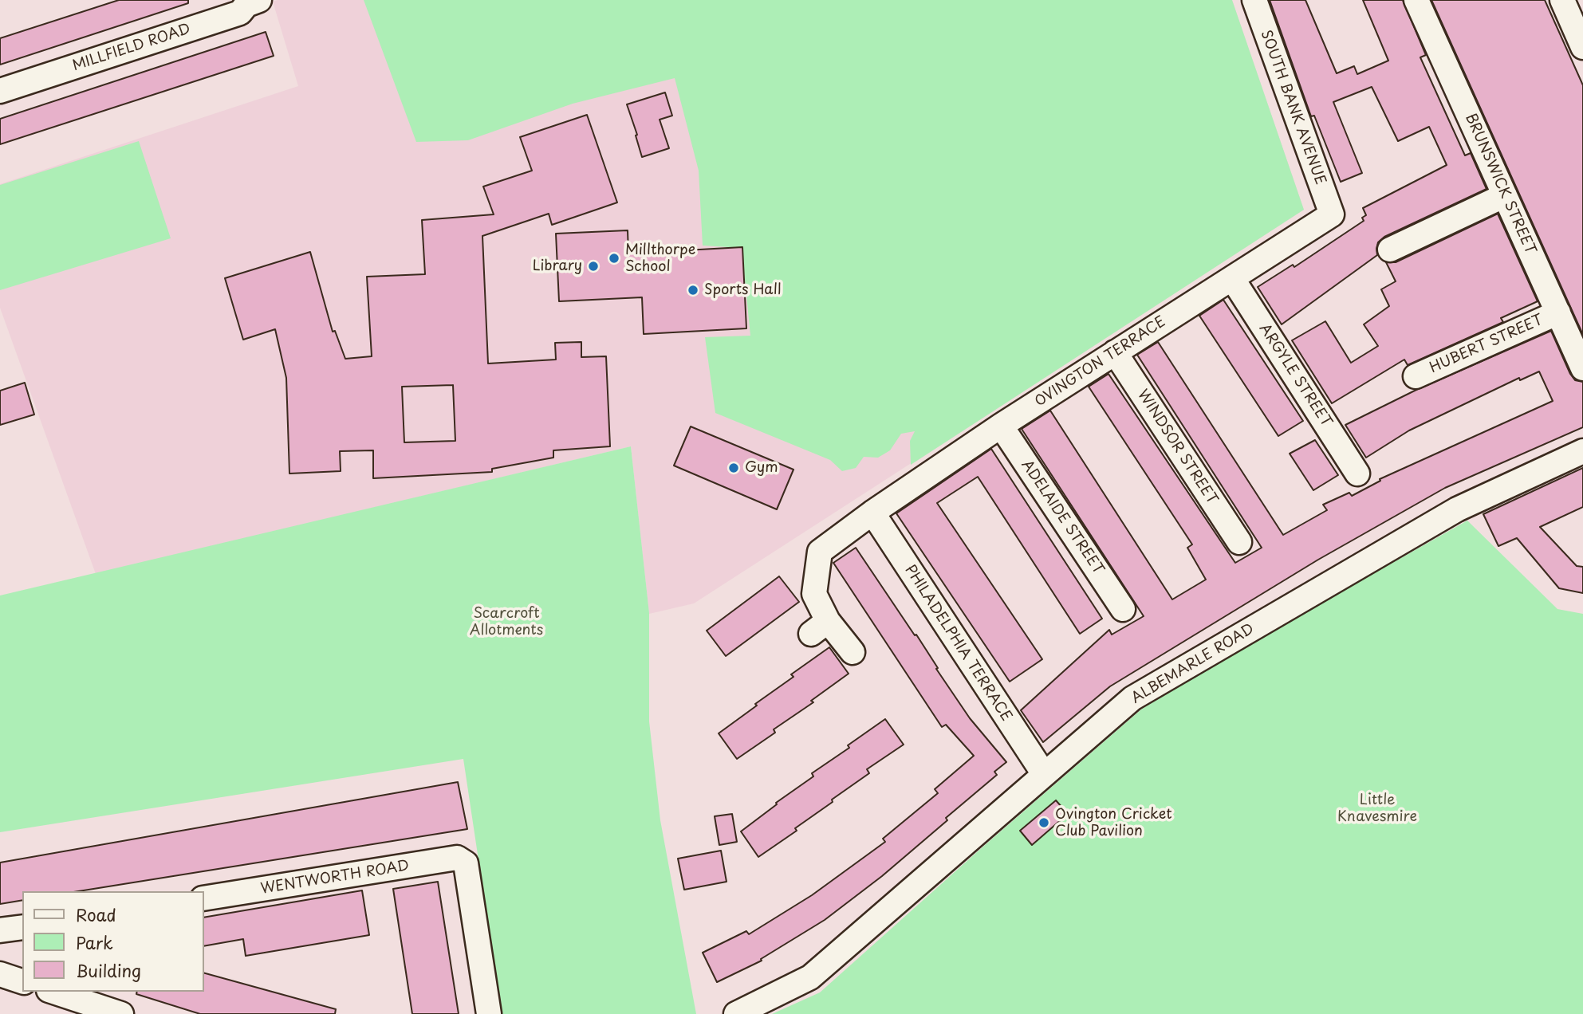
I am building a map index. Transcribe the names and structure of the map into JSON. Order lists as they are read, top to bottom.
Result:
{
  "streets": {
    "street": [
      "MILLFIELD ROAD",
      "SOUTH BANK AVENUE",
      "BRUNSWICK STREET",
      "HUBERT STREET",
      "OVINGTON TERRACE",
      "ARGYLE STREET",
      "WINDSOR STREET",
      "ADELAIDE STREET",
      "PHILADELPHIA TERRACE",
      "ALBEMARLE ROAD",
      "WENTWORTH ROAD"
    ]
  },
  "crossings": [
    ["SOUTH BANK AVENUE", "OVINGTON TERRACE"],
    ["BRUNSWICK STREET", "HUBERT STREET"],
    ["OVINGTON TERRACE", "ARGYLE STREET"],
    ["OVINGTON TERRACE", "WINDSOR STREET"],
    ["OVINGTON TERRACE", "ADELAIDE STREET"],
    ["OVINGTON TERRACE", "PHILADELPHIA TERRACE"],
    ["PHILADELPHIA TERRACE", "ALBEMARLE ROAD"]
  ],
  "parks": ["Scarcroft Allotments", "Little Knavesmire"],
  "places": [
    "Millthorpe School",
    "Library",
    "Sports Hall",
    "Gym",
    "Ovington Cricket Club Pavilion"
  ],
  "legend": ["Road", "Park", "Building"]
}
